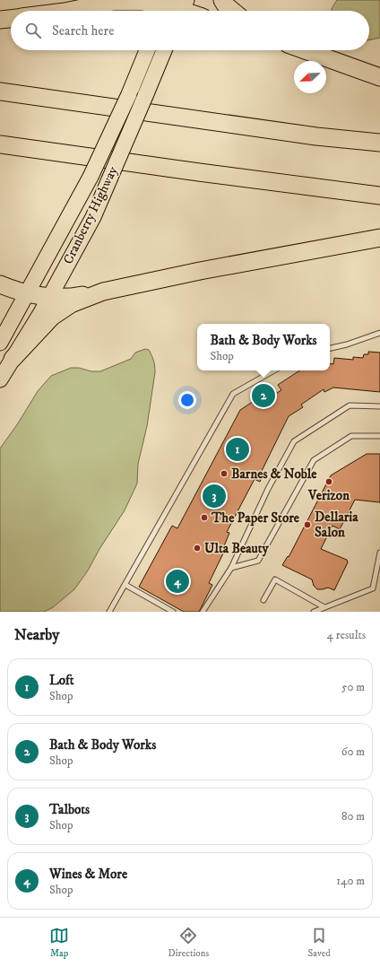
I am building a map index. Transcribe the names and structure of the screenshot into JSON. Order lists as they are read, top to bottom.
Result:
{
  "streets": {
    "main road": ["Cranberry Highway"]
  },
  "places": [
    "Barnes & Noble",
    "Verizon",
    "The Paper Store",
    "Dellaria Salon",
    "Ulta Beauty"
  ],
  "north": "bottom left",
  "page": {
    "search": "Search here",
    "popup": ["Bath & Body Works", "Shop"],
    "pins": [
      "2",
      "1",
      "3",
      "4"
    ],
    "heading": ["Nearby", "4 results"],
    "list": [
      {
        "mark": "1",
        "name": "Loft",
        "note": "Shop",
        "value": "50 m"
      },
      {
        "mark": "2",
        "name": "Bath & Body Works",
        "note": "Shop",
        "value": "60 m"
      },
      {
        "mark": "3",
        "name": "Talbots",
        "note": "Shop",
        "value": "80 m"
      },
      {
        "mark": "4",
        "name": "Wines & More",
        "note": "Shop",
        "value": "140 m"
      }
    ],
    "nav": ["Map", "Directions", "Saved"]
  }
}
